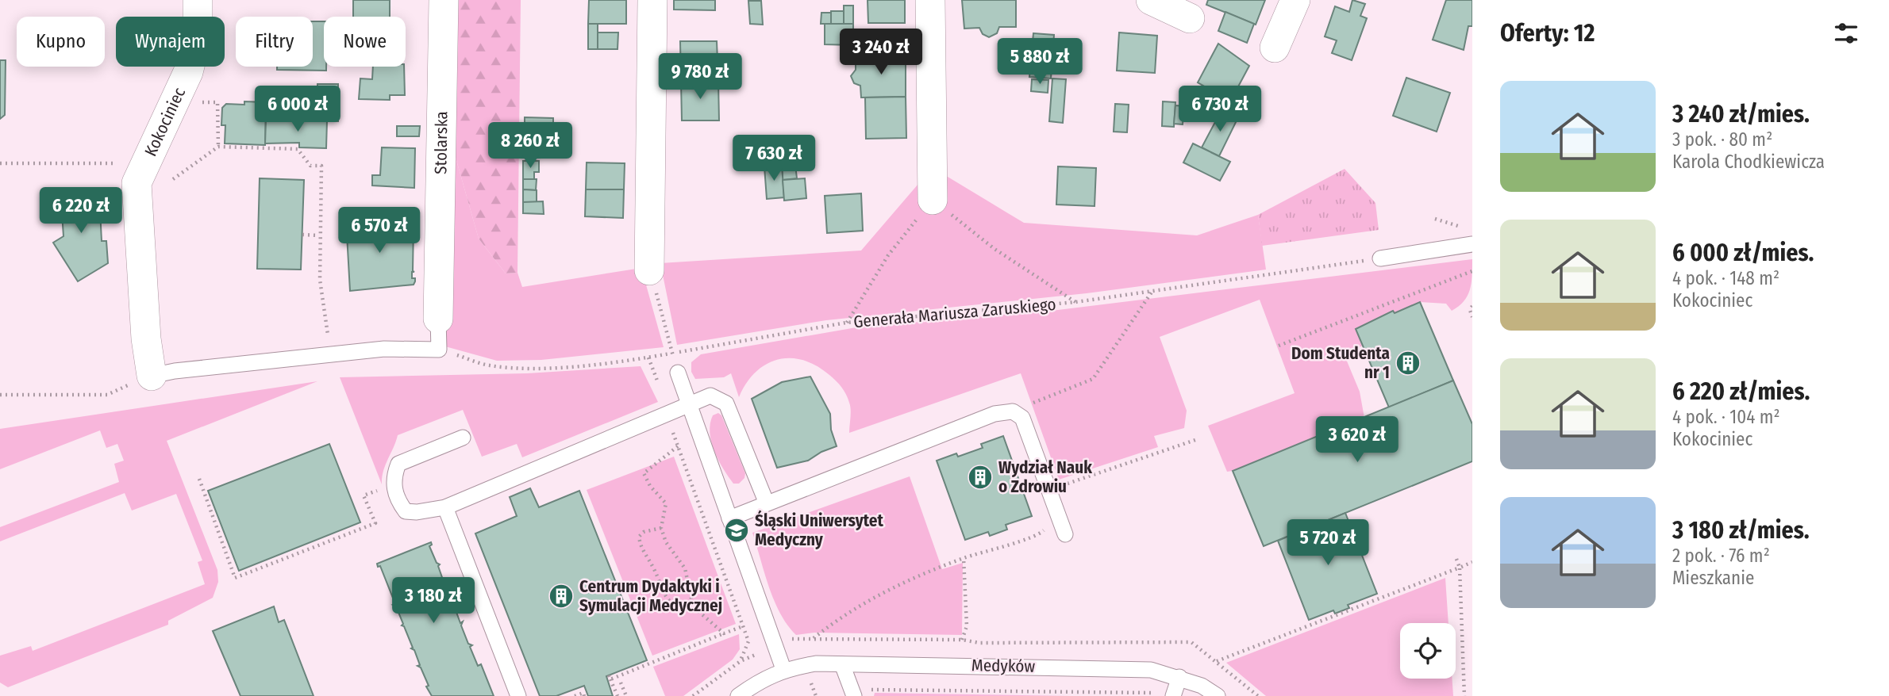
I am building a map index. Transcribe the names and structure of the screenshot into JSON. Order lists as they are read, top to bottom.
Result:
{
  "streets": {
    "street": ["Kokociniec", "Stolarska"],
    "lane": ["Medyków"],
    "path": ["Generała Mariusza Zaruskiego"]
  },
  "places": {
    "building": ["Dom Studenta nr 1", "Wydział Nauk o Zdrowiu", "Centrum Dydaktyki i Symulacji Medycznej"],
    "school or university": ["Śląski Uniwersytet Medyczny"]
  },
  "page": {
    "heading": "Oferty: 12",
    "chip": [
      "Kupno",
      "Wynajem",
      "Filtry",
      "Nowe"
    ],
    "price": [
      "3 240 zł",
      "5 880 zł",
      "9 780 zł",
      "6 000 zł",
      "6 730 zł",
      "8 260 zł",
      "7 630 zł",
      "6 220 zł",
      "6 570 zł",
      "3 620 zł",
      "5 720 zł",
      "3 180 zł"
    ],
    "list": [
      {
        "name": "3 240 zł/mies.",
        "note": "3 pok. · 80 m² · Karola Chodkiewicza"
      },
      {
        "name": "6 000 zł/mies.",
        "note": "4 pok. · 148 m² · Kokociniec"
      },
      {
        "name": "6 220 zł/mies.",
        "note": "4 pok. · 104 m² · Kokociniec"
      },
      {
        "name": "3 180 zł/mies.",
        "note": "2 pok. · 76 m² · Mieszkanie"
      }
    ]
  }
}
